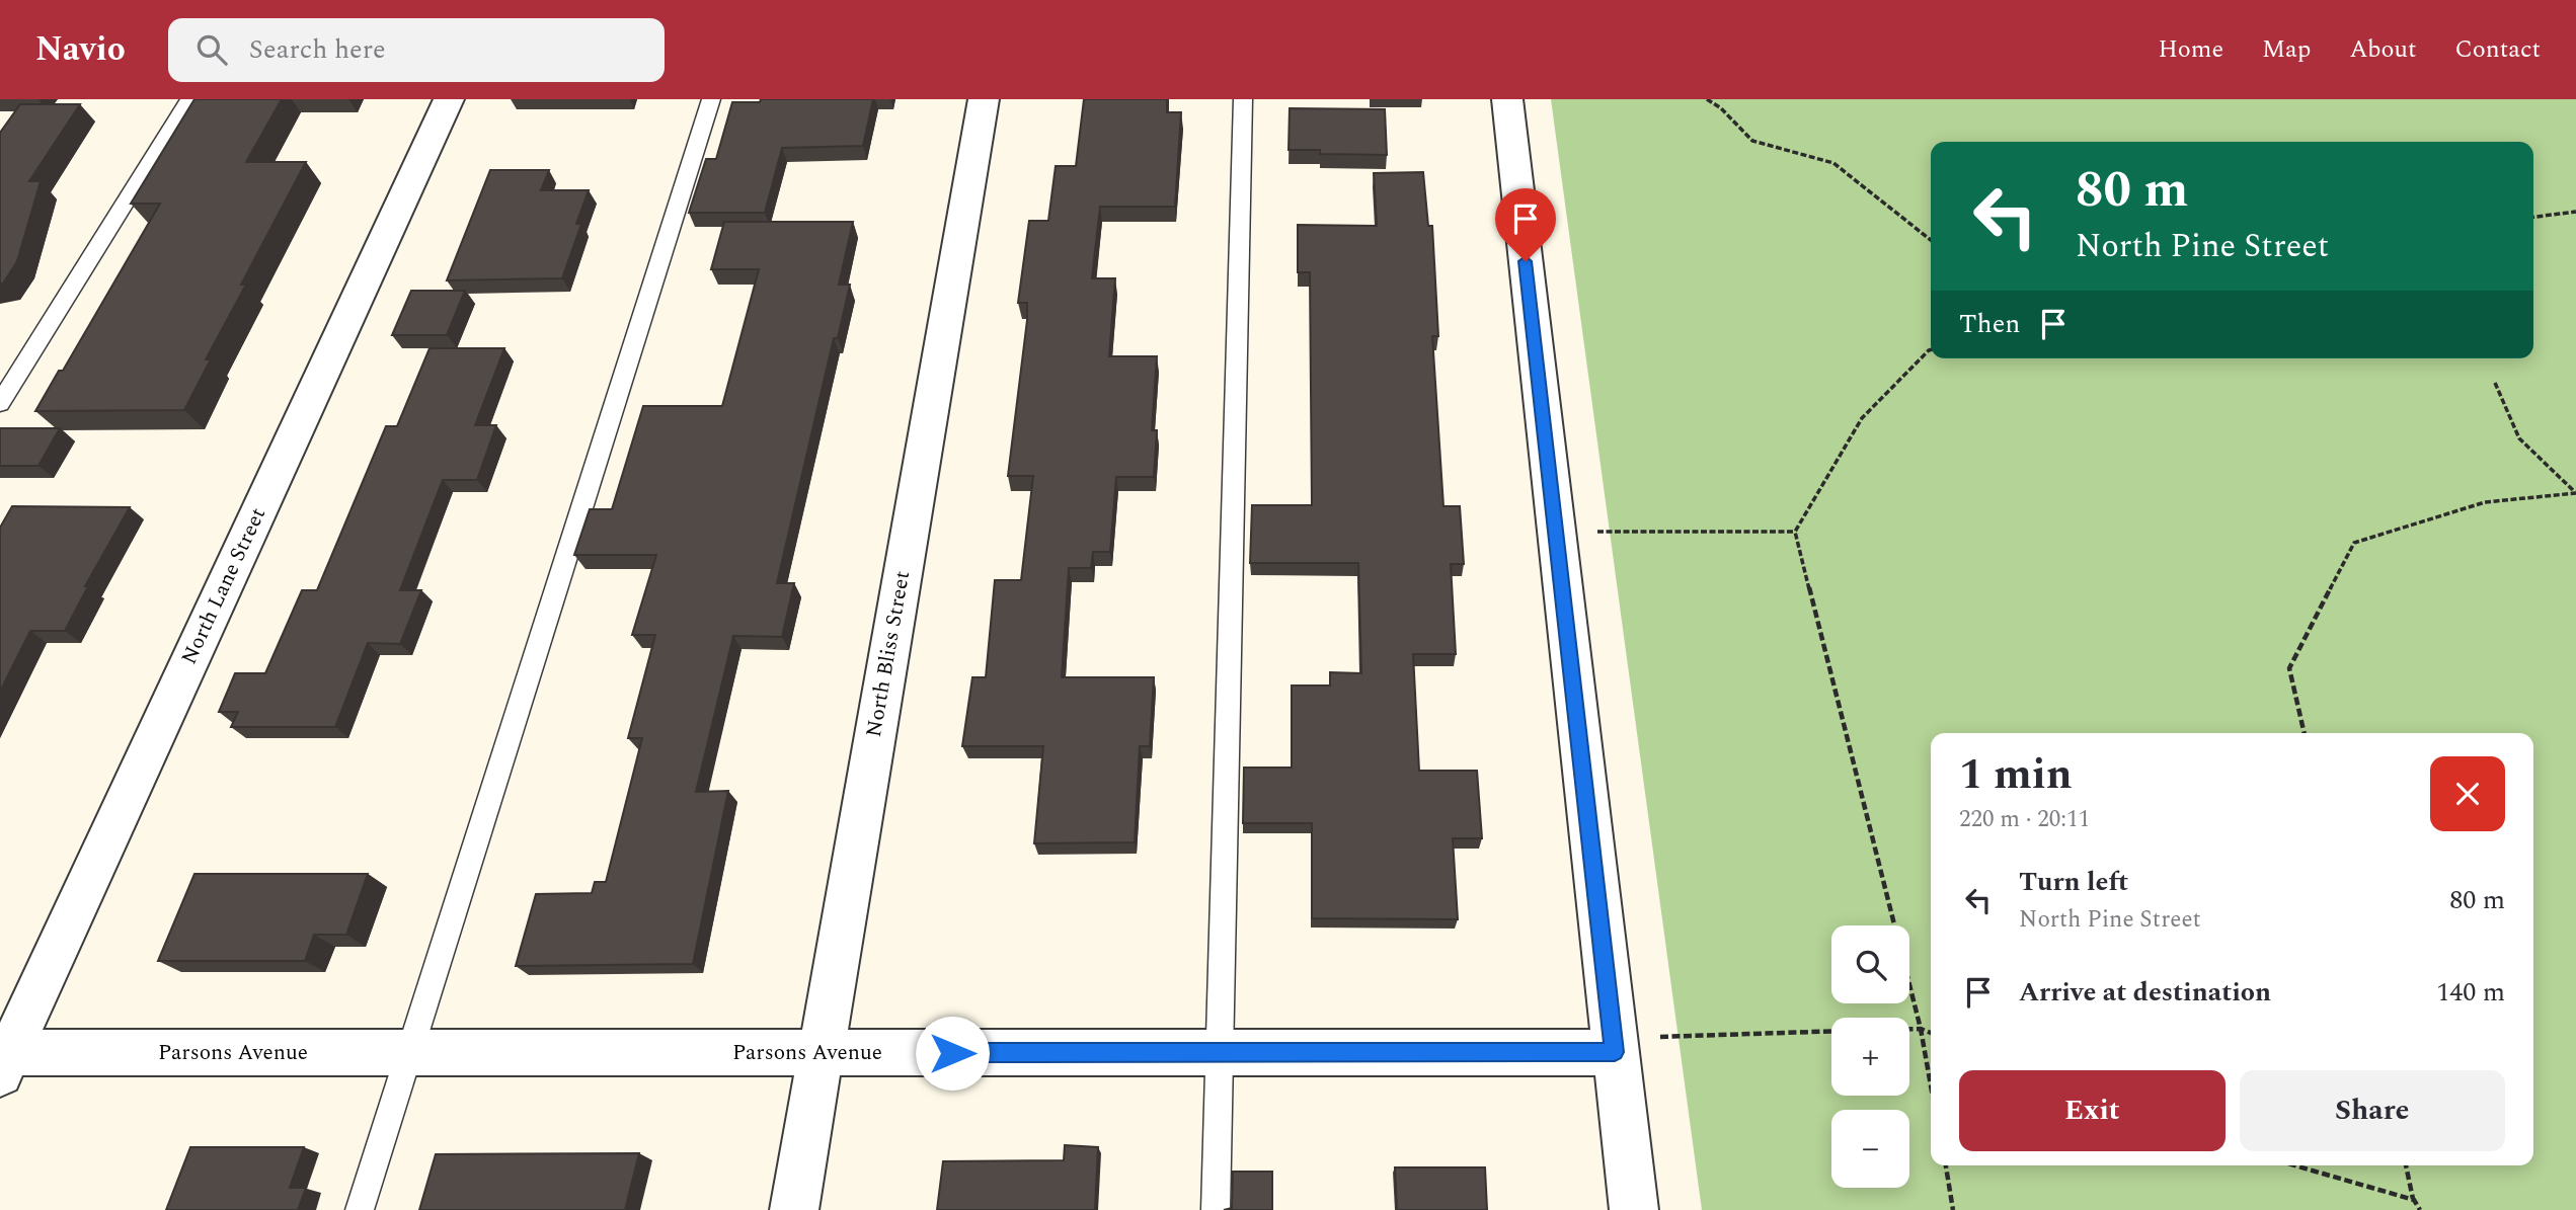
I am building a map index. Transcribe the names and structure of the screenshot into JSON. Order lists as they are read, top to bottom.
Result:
{
  "streets": {
    "street": ["North Lane Street", "North Bliss Street", "Parsons Avenue"]
  },
  "crossings": [
    ["North Lane Street", "Parsons Avenue"],
    ["North Bliss Street", "Parsons Avenue"]
  ],
  "page": {
    "header": "Navio",
    "search": "Search here",
    "nav": [
      "Home",
      "Map",
      "About",
      "Contact"
    ],
    "turn": ["80 m", "North Pine Street"],
    "then": "Then",
    "heading": ["1 min", "220 m · 20:11"],
    "list": [
      {
        "name": "Turn left",
        "note": "North Pine Street",
        "value": "80 m"
      },
      {
        "name": "Arrive at destination",
        "value": "140 m"
      }
    ],
    "map_buttons": ["+", "−"],
    "buttons": ["Exit", "Share"]
  }
}
